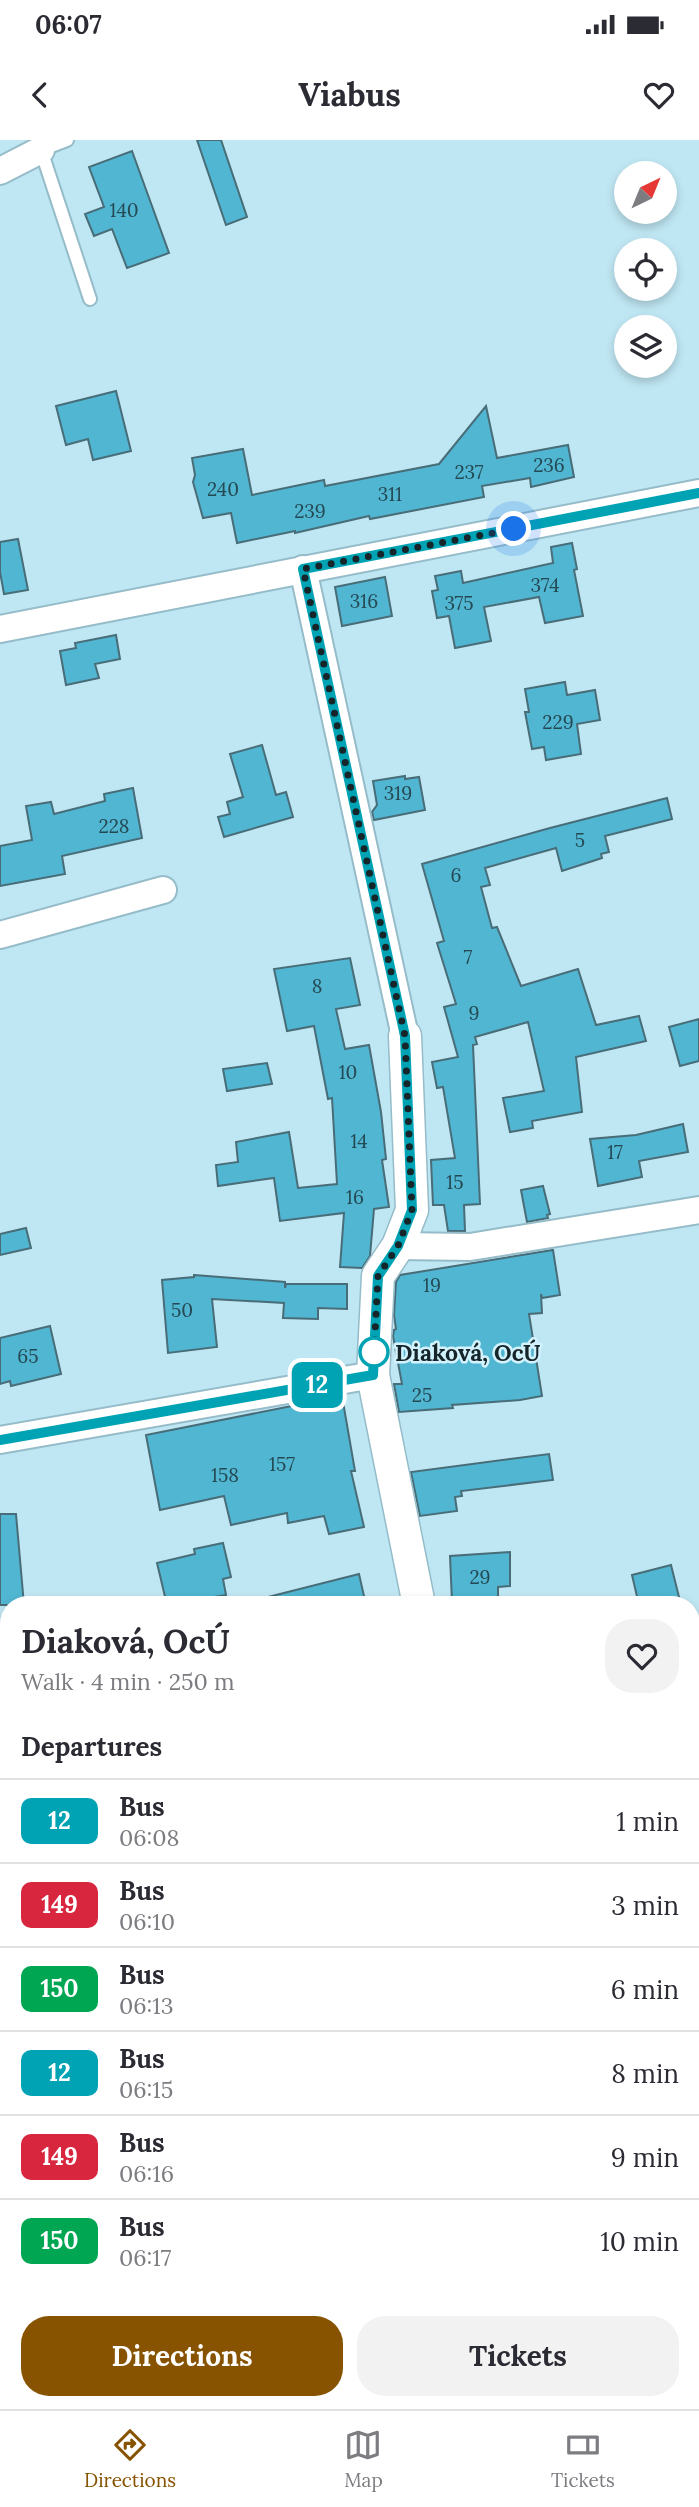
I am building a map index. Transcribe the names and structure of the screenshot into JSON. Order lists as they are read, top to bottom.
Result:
{
  "places": ["Diaková, OcÚ"],
  "lines": ["bus line 12"],
  "house_numbers": [
    "140",
    "236",
    "237",
    "240",
    "311",
    "239",
    "374",
    "316",
    "375",
    "229",
    "319",
    "228",
    "5",
    "6",
    "7",
    "8",
    "9",
    "10",
    "14",
    "17",
    "15",
    "16",
    "19",
    "50",
    "65",
    "25",
    "157",
    "158",
    "29"
  ],
  "north": "top right",
  "page": {
    "status": "06:07",
    "header": "Viabus",
    "on_map": "12",
    "heading": [
      ["Diaková, OcÚ", "Walk · 4 min · 250 m"],
      "Departures"
    ],
    "list": [
      {
        "mark": "12",
        "name": "Bus",
        "note": "06:08",
        "value": "1 min"
      },
      {
        "mark": "149",
        "name": "Bus",
        "note": "06:10",
        "value": "3 min"
      },
      {
        "mark": "150",
        "name": "Bus",
        "note": "06:13",
        "value": "6 min"
      },
      {
        "mark": "12",
        "name": "Bus",
        "note": "06:15",
        "value": "8 min"
      },
      {
        "mark": "149",
        "name": "Bus",
        "note": "06:16",
        "value": "9 min"
      },
      {
        "mark": "150",
        "name": "Bus",
        "note": "06:17",
        "value": "10 min"
      }
    ],
    "buttons": ["Directions", "Tickets"],
    "tabs": ["Directions", "Map", "Tickets"]
  }
}
